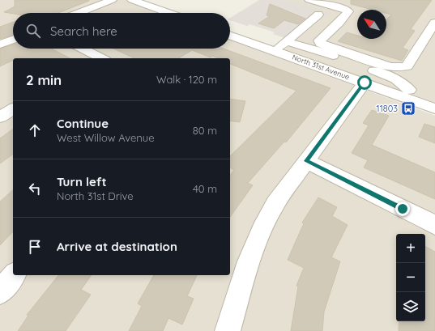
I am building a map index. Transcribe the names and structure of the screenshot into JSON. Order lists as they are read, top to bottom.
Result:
{
  "streets": {
    "street": ["North 31st Avenue"]
  },
  "places": {
    "bus stop": ["11803"]
  },
  "north": "top left",
  "page": {
    "search": "Search here",
    "heading": ["2 min", "Walk · 120 m"],
    "list": [
      ["Continue", "West Willow Avenue", "80 m"],
      ["Turn left", "North 31st Drive", "40 m"],
      "Arrive at destination"
    ],
    "map_buttons": ["+", "−"]
  }
}
